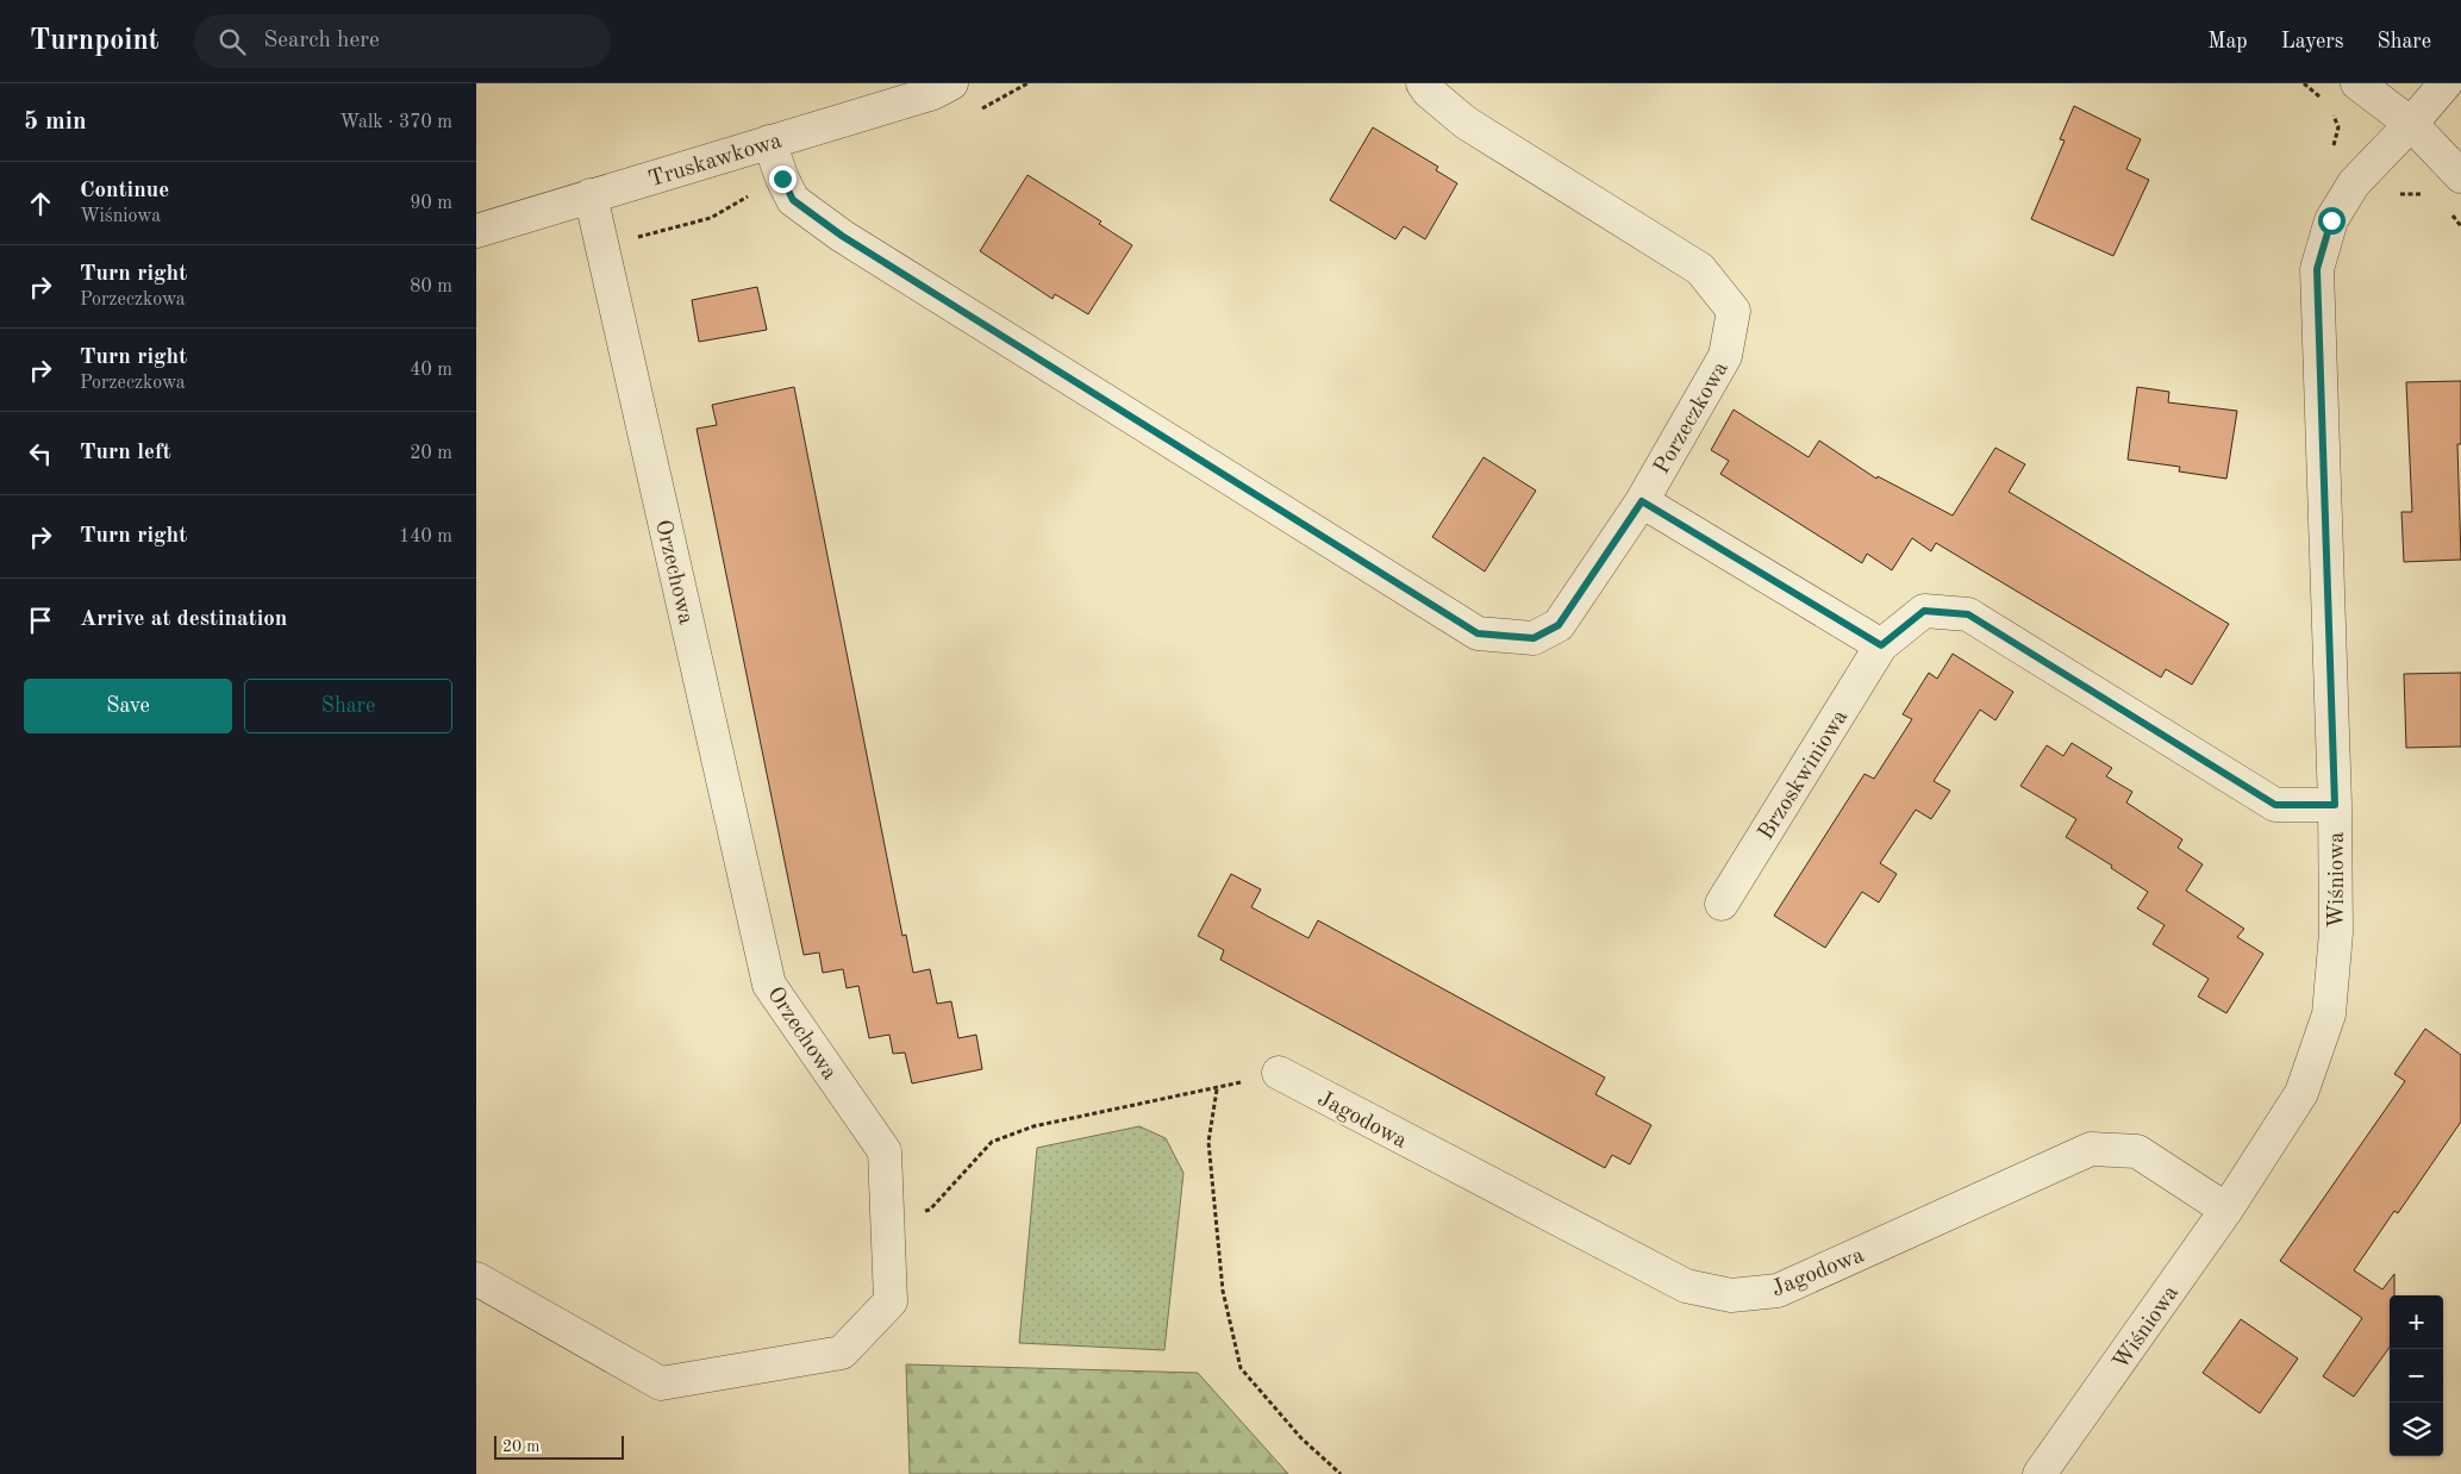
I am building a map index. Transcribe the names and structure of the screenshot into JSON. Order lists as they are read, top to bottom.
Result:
{
  "streets": {
    "street": [
      "Truskawkowa",
      "Porzeczkowa",
      "Orzechowa",
      "Brzoskwiniowa",
      "Wiśniowa",
      "Jagodowa"
    ]
  },
  "crossings": [
    ["Truskawkowa", "Porzeczkowa"],
    ["Truskawkowa", "Orzechowa"],
    ["Wiśniowa", "Jagodowa"]
  ],
  "scale_bar": "20 m",
  "page": {
    "header": "Turnpoint",
    "search": "Search here",
    "nav": ["Map", "Layers", "Share"],
    "heading": ["5 min", "Walk · 370 m"],
    "list": [
      ["Continue", "Wiśniowa", "90 m"],
      ["Turn right", "Porzeczkowa", "80 m"],
      ["Turn right", "Porzeczkowa", "40 m"],
      ["Turn left", "20 m"],
      ["Turn right", "140 m"],
      "Arrive at destination"
    ],
    "buttons": ["Save", "Share"],
    "map_buttons": ["+", "−"],
    "scale": "20 m"
  }
}
